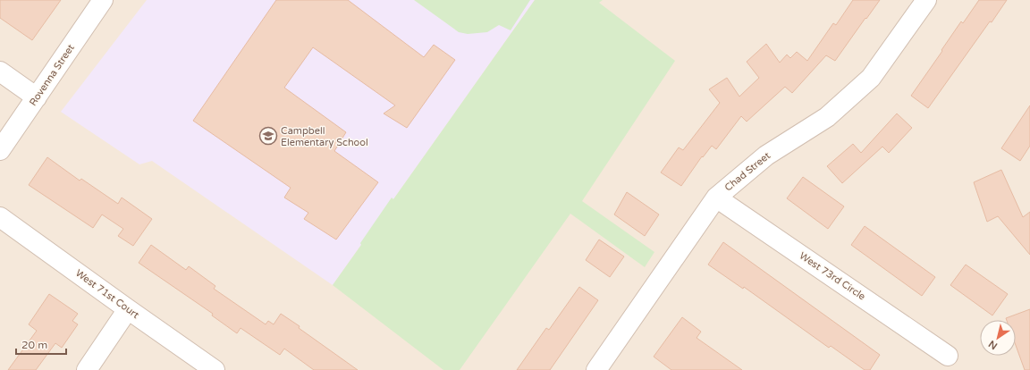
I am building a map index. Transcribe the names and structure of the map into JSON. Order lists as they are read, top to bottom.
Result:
{
  "streets": {
    "street": [
      "Rovenna Street",
      "Chad Street",
      "West 73rd Circle",
      "West 71st Court"
    ]
  },
  "crossings": [
    ["Chad Street", "West 73rd Circle"]
  ],
  "places": {
    "school or university": ["Campbell Elementary School"]
  },
  "scale_bar": "20 m",
  "north": "bottom left"
}
